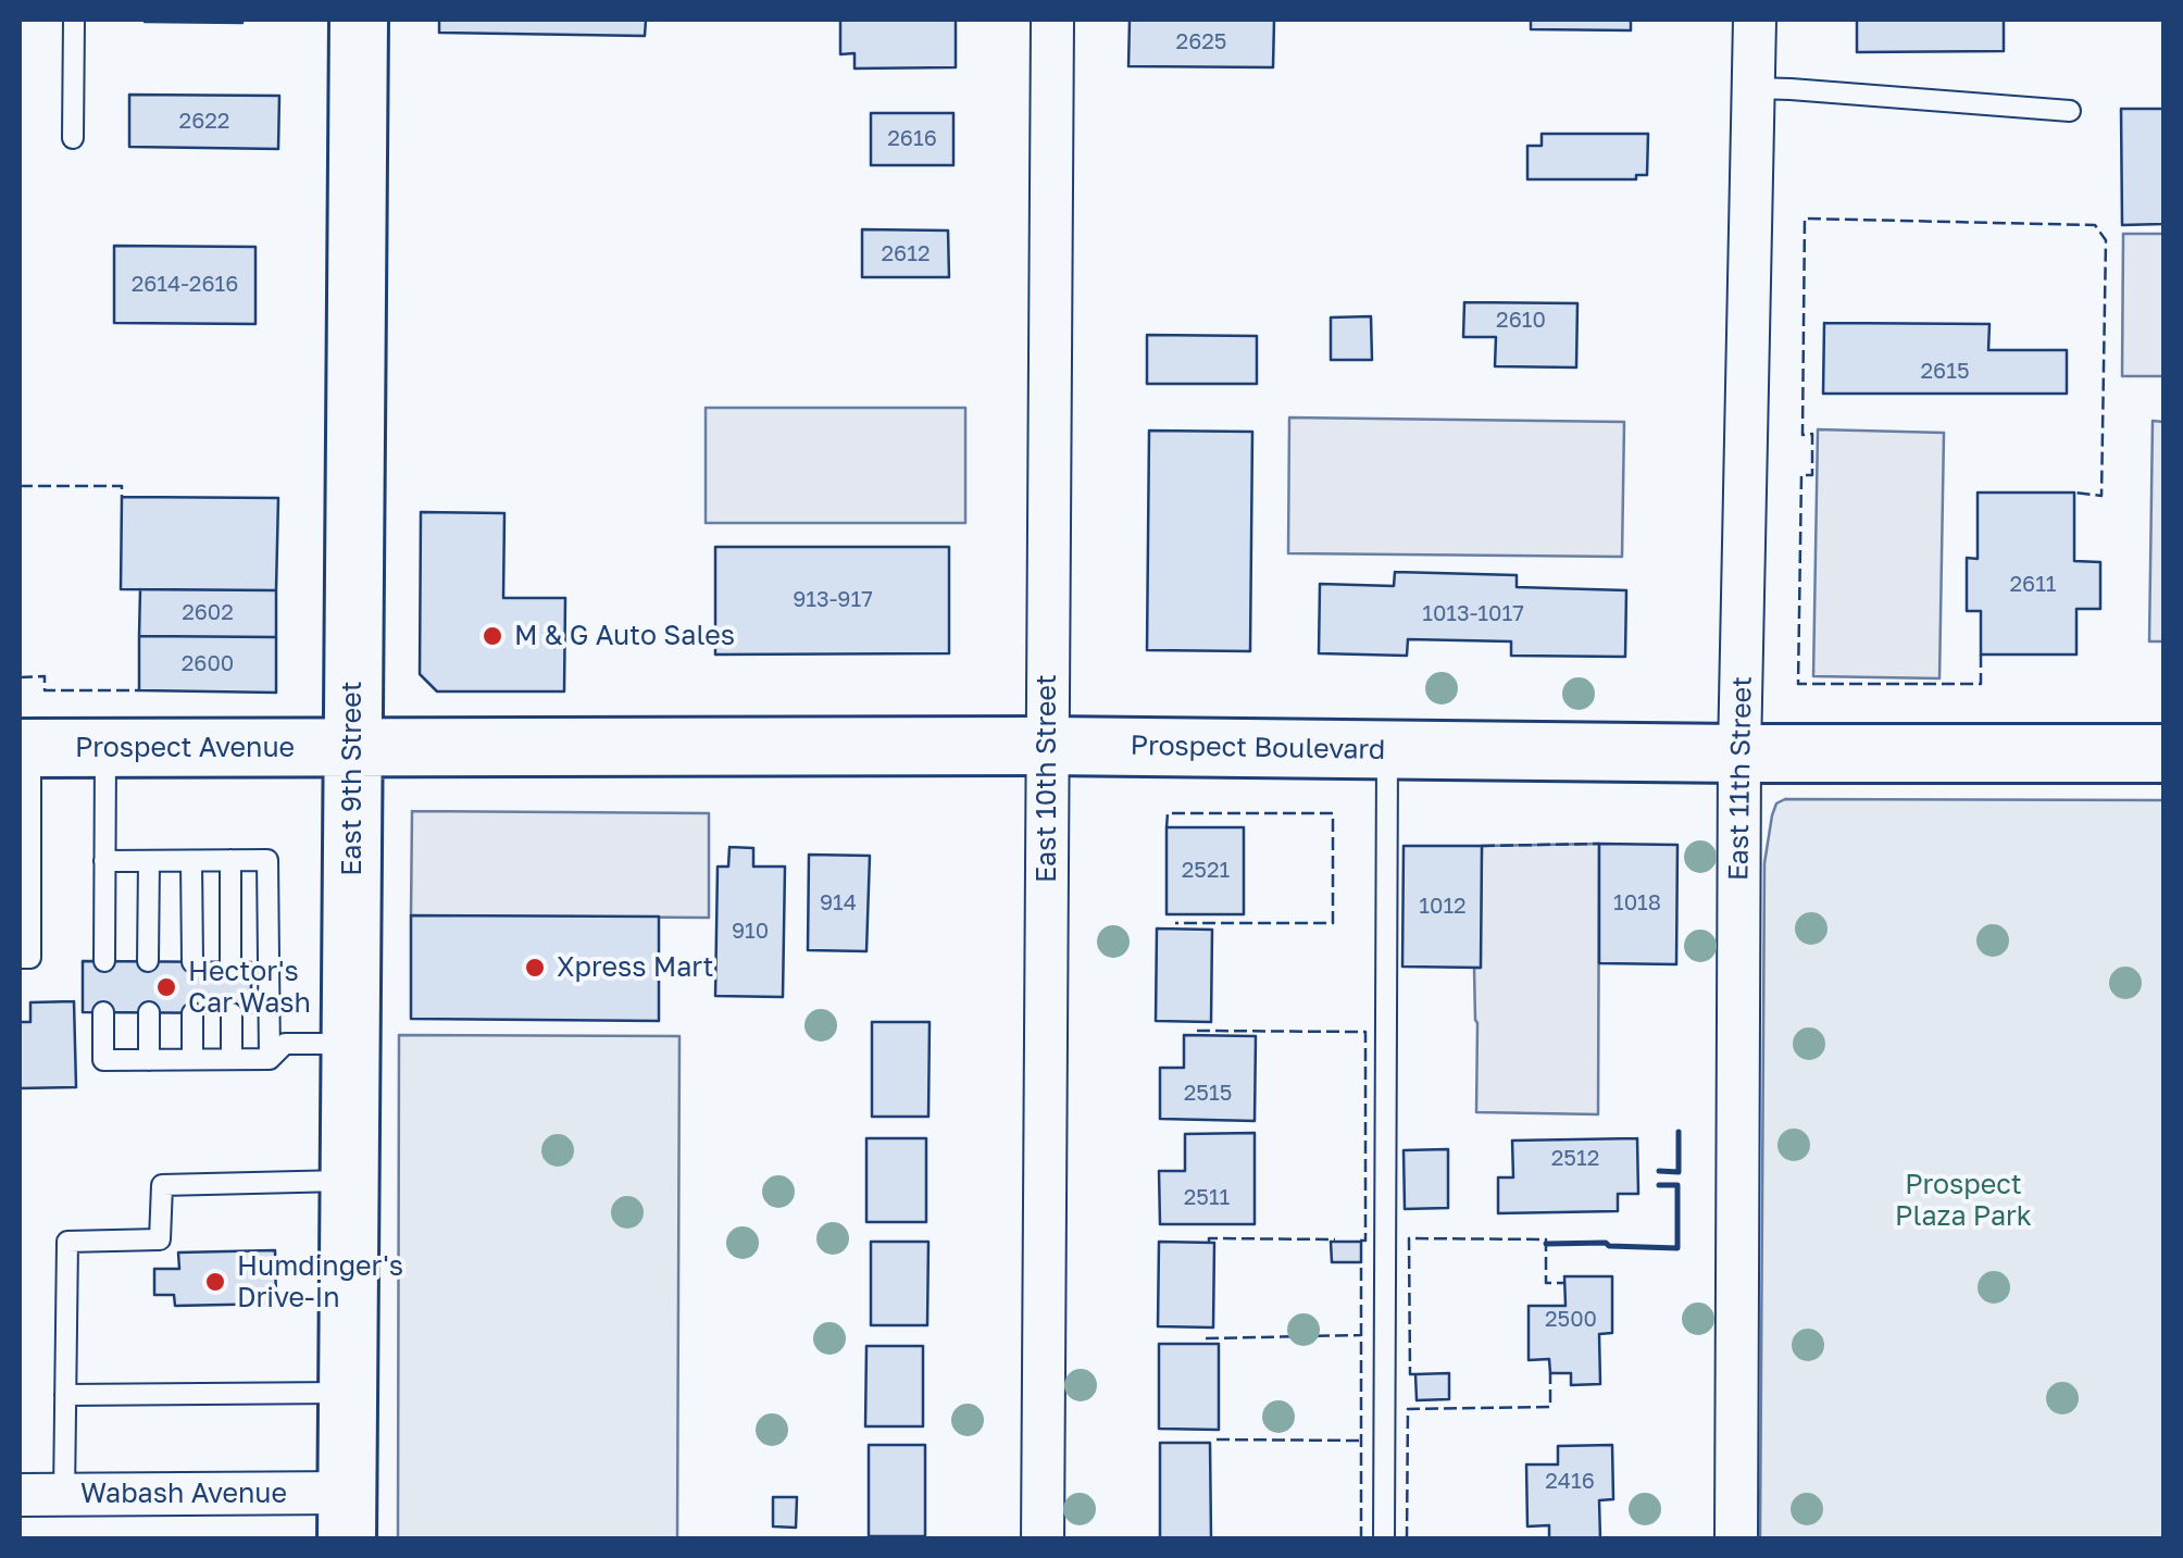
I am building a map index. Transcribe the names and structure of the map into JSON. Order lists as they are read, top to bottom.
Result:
{
  "streets": {
    "main road": ["Prospect Avenue", "Prospect Boulevard", "East 9th Street"],
    "street": ["East 10th Street", "East 11th Street", "Wabash Avenue"]
  },
  "crossings": [
    ["Prospect Avenue", "Prospect Boulevard"],
    ["Prospect Avenue", "East 9th Street"],
    ["Prospect Boulevard", "East 9th Street"],
    ["Prospect Boulevard", "East 10th Street"],
    ["Prospect Boulevard", "East 11th Street"],
    ["East 9th Street", "Wabash Avenue"]
  ],
  "parks": ["Prospect Plaza Park"],
  "places": [
    "M & G Auto Sales",
    "Xpress Mart",
    "Hector's Car Wash",
    "Humdinger's Drive-In"
  ],
  "house_numbers": [
    "2625",
    "2622",
    "2616",
    "2612",
    "2614-2616",
    "2610",
    "2615",
    "2611",
    "913-917",
    "2602",
    "1013-1017",
    "2600",
    "2521",
    "914",
    "1018",
    "1012",
    "910",
    "2515",
    "2512",
    "2511",
    "2500",
    "2416"
  ]
}
